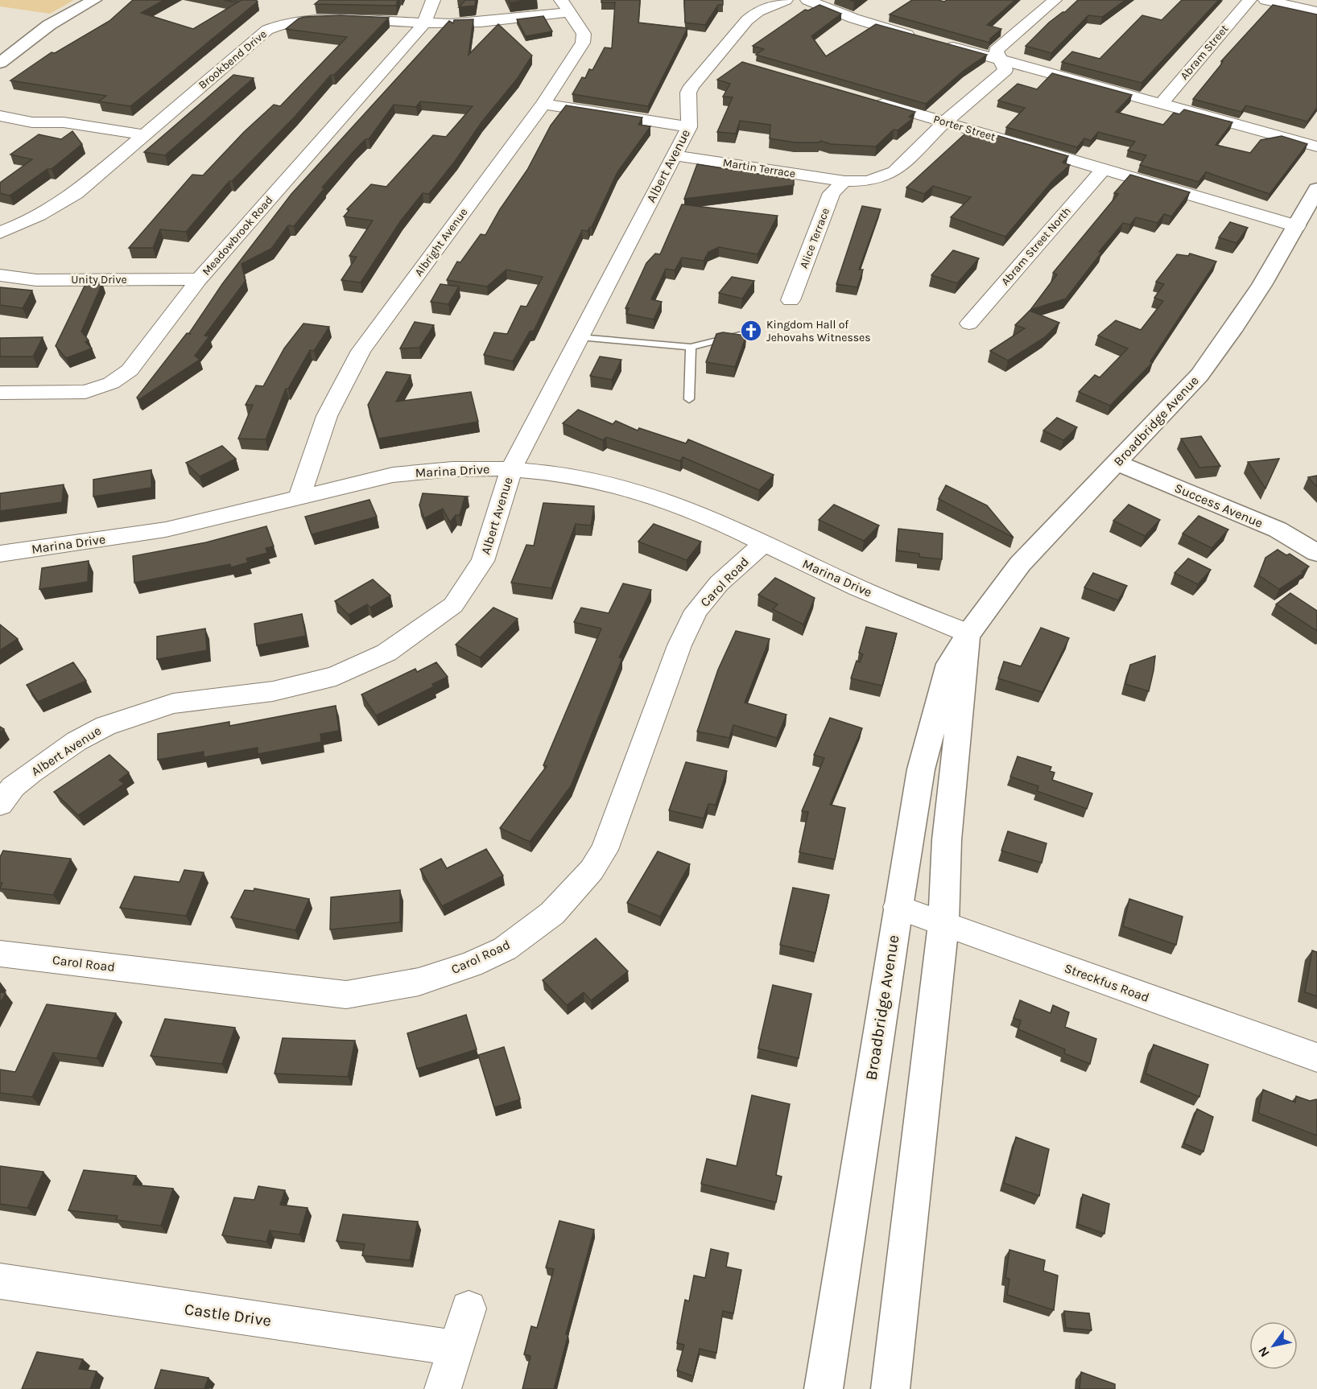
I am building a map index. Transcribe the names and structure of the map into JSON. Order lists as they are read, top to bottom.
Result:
{
  "streets": {
    "main road": ["Broadbridge Avenue", "Success Avenue"],
    "street": [
      "Abram Street",
      "Brookbend Drive",
      "Porter Street",
      "Albert Avenue",
      "Martin Terrace",
      "Meadowbrook Road",
      "Alice Terrace",
      "Albright Avenue",
      "Abram Street North",
      "Unity Drive",
      "Marina Drive",
      "Carol Road",
      "Streckfus Road",
      "Castle Drive"
    ]
  },
  "crossings": [
    ["Brookbend Drive", "Meadowbrook Road"],
    ["Brookbend Drive", "Albright Avenue"],
    ["Porter Street", "Martin Terrace"],
    ["Porter Street", "Abram Street North"],
    ["Porter Street", "Broadbridge Avenue"],
    ["Albert Avenue", "Martin Terrace"],
    ["Albert Avenue", "Marina Drive"],
    ["Martin Terrace", "Alice Terrace"],
    ["Meadowbrook Road", "Unity Drive"],
    ["Albright Avenue", "Marina Drive"],
    ["Broadbridge Avenue", "Marina Drive"],
    ["Broadbridge Avenue", "Success Avenue"],
    ["Broadbridge Avenue", "Streckfus Road"],
    ["Marina Drive", "Carol Road"]
  ],
  "places": {
    "church": ["Kingdom Hall of Jehovahs Witnesses"]
  },
  "north": "bottom left"
}
